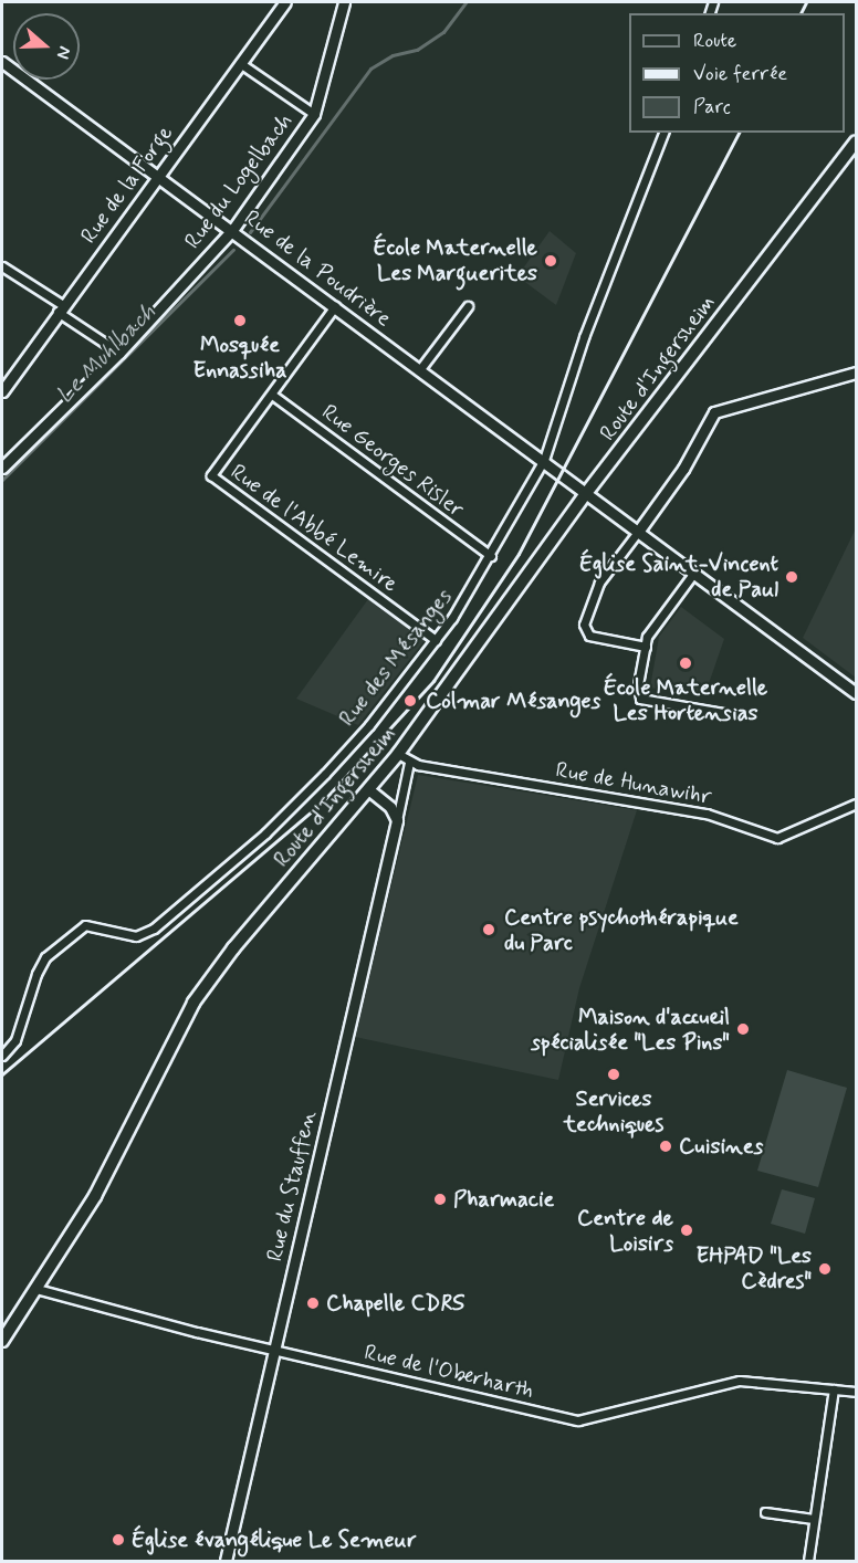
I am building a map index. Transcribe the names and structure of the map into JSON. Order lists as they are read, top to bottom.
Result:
{
  "streets": {
    "main road": ["Route d'Ingersheim"],
    "street": [
      "Rue du Logelbach",
      "Rue de la Forge",
      "Rue de la Poudrière",
      "Rue Georges Risler",
      "Rue de l'Abbé Lemire",
      "Rue des Mésanges",
      "Rue de Hunawihr",
      "Rue du Stauffen",
      "Rue de l'Oberharth"
    ]
  },
  "crossings": [
    ["Rue du Logelbach", "Rue de la Poudrière"],
    ["Rue de la Forge", "Rue de la Poudrière"],
    ["Rue de la Poudrière", "Route d'Ingersheim"],
    ["Rue de la Poudrière", "Rue de l'Abbé Lemire"],
    ["Rue de la Poudrière", "Rue des Mésanges"],
    ["Route d'Ingersheim", "Rue de Hunawihr"],
    ["Route d'Ingersheim", "Rue de l'Oberharth"],
    ["Rue Georges Risler", "Rue de l'Abbé Lemire"],
    ["Rue Georges Risler", "Rue des Mésanges"],
    ["Rue de l'Abbé Lemire", "Rue des Mésanges"],
    ["Rue de Hunawihr", "Rue du Stauffen"],
    ["Rue du Stauffen", "Rue de l'Oberharth"]
  ],
  "water": ["Le Muhlbach"],
  "places": [
    "École Maternelle Les Marguerites",
    "Mosquée Ennassiha",
    "Église Saint-Vincent de Paul",
    "École Maternelle Les Hortensias",
    "Colmar Mésanges",
    "Centre psychothérapique du Parc",
    "Maison d'accueil spécialisée \"Les Pins\"",
    "Services techniques",
    "Cuisines",
    "Pharmacie",
    "Centre de Loisirs",
    "EHPAD \"Les Cèdres\"",
    "Chapelle CDRS",
    "Église évangélique Le Semeur"
  ],
  "legend": ["Route", "Voie ferrée", "Parc"],
  "north": "right"
}
